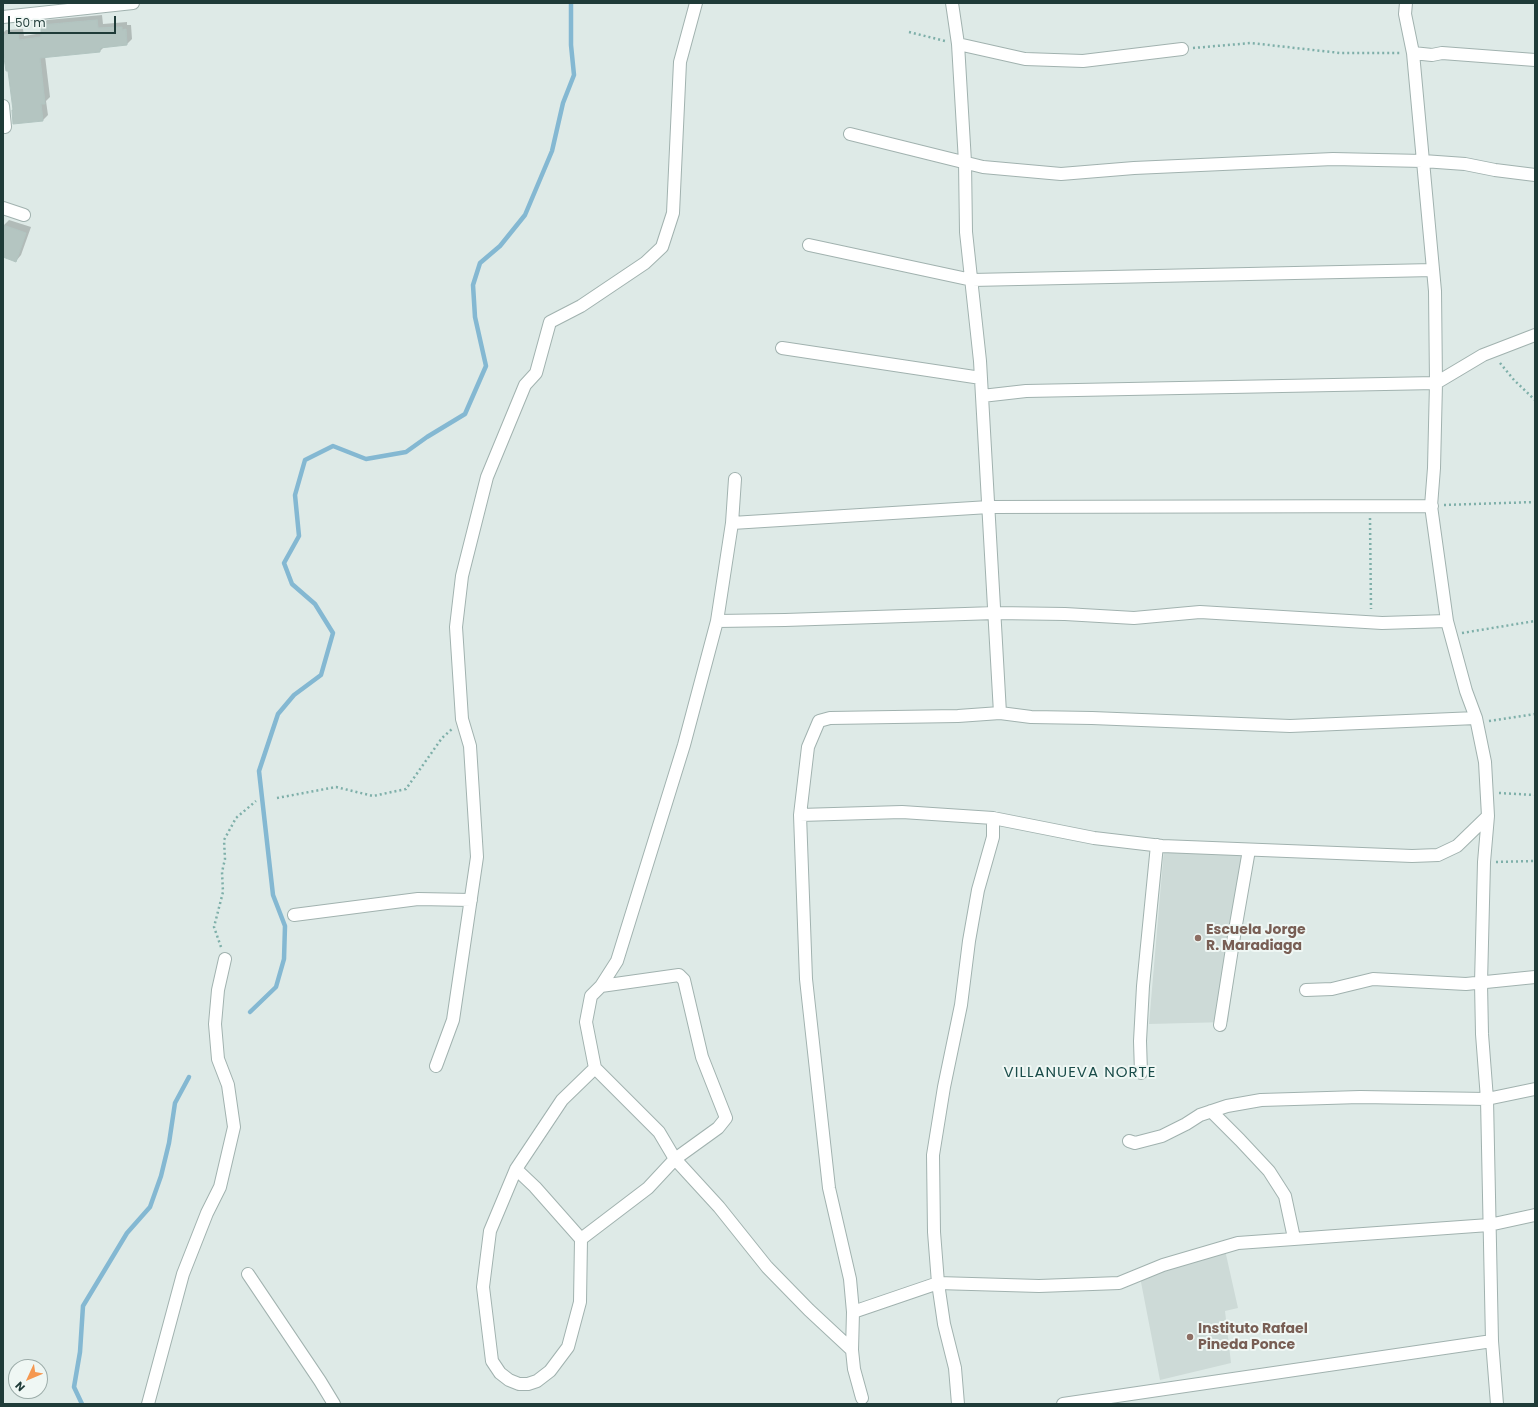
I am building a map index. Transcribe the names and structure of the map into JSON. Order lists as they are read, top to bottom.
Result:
{
  "districts": ["VILLANUEVA NORTE"],
  "places": ["Escuela Jorge R. Maradiaga", "Instituto Rafael Pineda Ponce"],
  "scale_bar": "50 m",
  "north": "bottom left"
}
